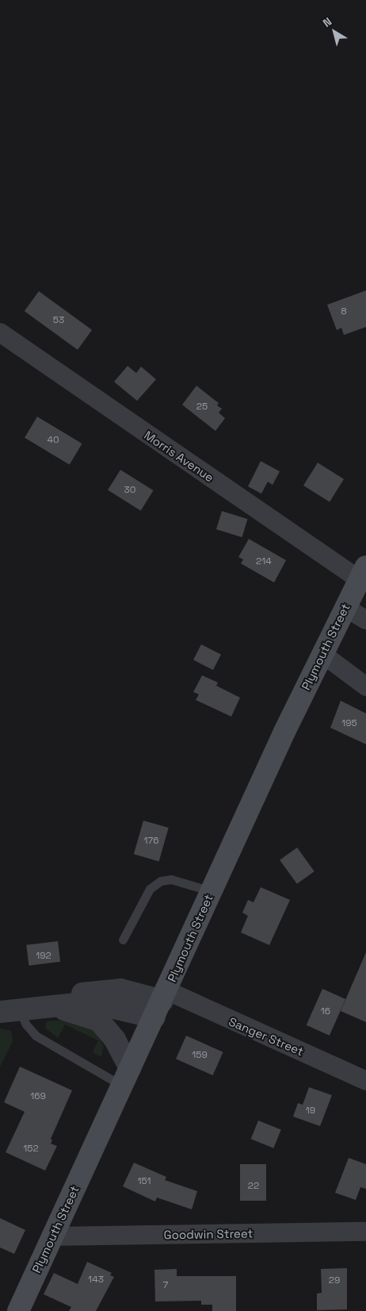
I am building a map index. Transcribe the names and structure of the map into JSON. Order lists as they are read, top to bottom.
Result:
{
  "streets": {
    "main road": ["Plymouth Street"],
    "street": ["Morris Avenue", "Sanger Street", "Goodwin Street"]
  },
  "crossings": [
    ["Morris Avenue", "Plymouth Street"],
    ["Plymouth Street", "Sanger Street"],
    ["Plymouth Street", "Goodwin Street"]
  ],
  "house_numbers": [
    "8",
    "53",
    "25",
    "40",
    "30",
    "214",
    "195",
    "176",
    "192",
    "16",
    "159",
    "169",
    "19",
    "152",
    "151",
    "22",
    "143",
    "29",
    "7"
  ],
  "north": "top left"
}
